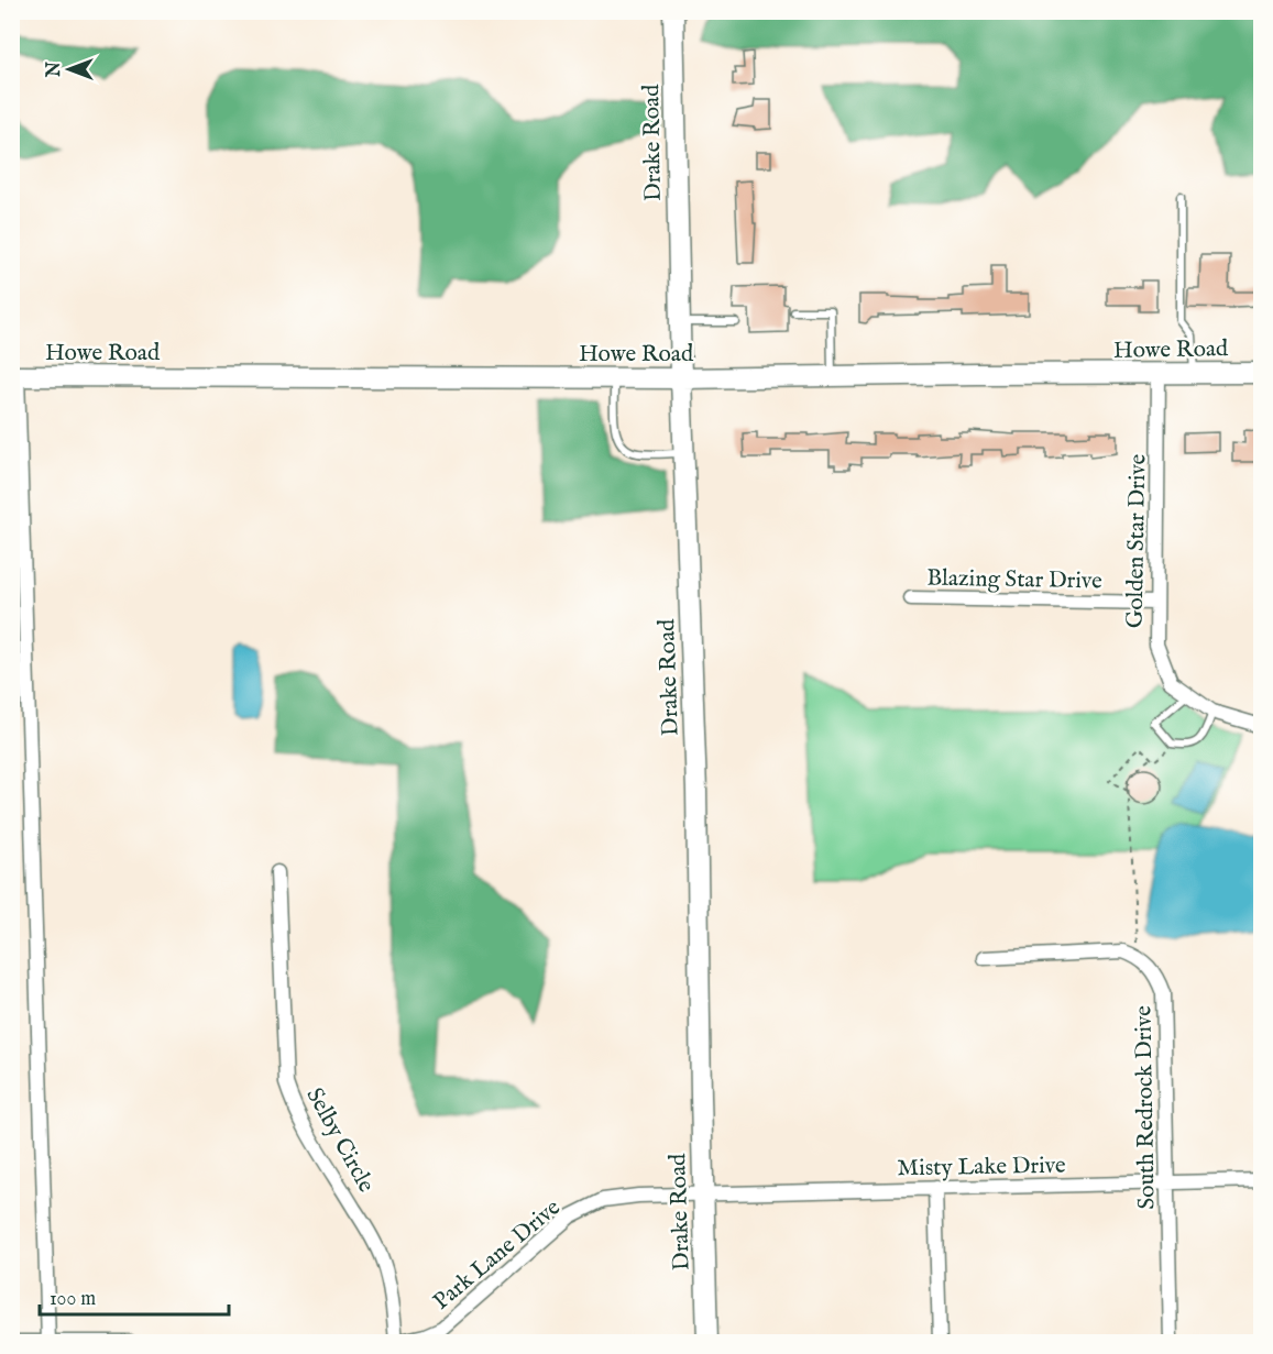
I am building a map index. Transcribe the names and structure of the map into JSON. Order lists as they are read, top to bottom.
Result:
{
  "streets": {
    "street": [
      "Drake Road",
      "Howe Road",
      "Golden Star Drive",
      "Blazing Star Drive",
      "South Redrock Drive",
      "Selby Circle",
      "Misty Lake Drive",
      "Park Lane Drive"
    ]
  },
  "crossings": [
    ["Drake Road", "Howe Road"],
    ["Drake Road", "Misty Lake Drive"],
    ["Drake Road", "Park Lane Drive"],
    ["Howe Road", "Golden Star Drive"],
    ["Golden Star Drive", "Blazing Star Drive"],
    ["South Redrock Drive", "Misty Lake Drive"],
    ["Selby Circle", "Park Lane Drive"],
    ["Misty Lake Drive", "Park Lane Drive"]
  ],
  "scale_bar": "100 m",
  "north": "left"
}
